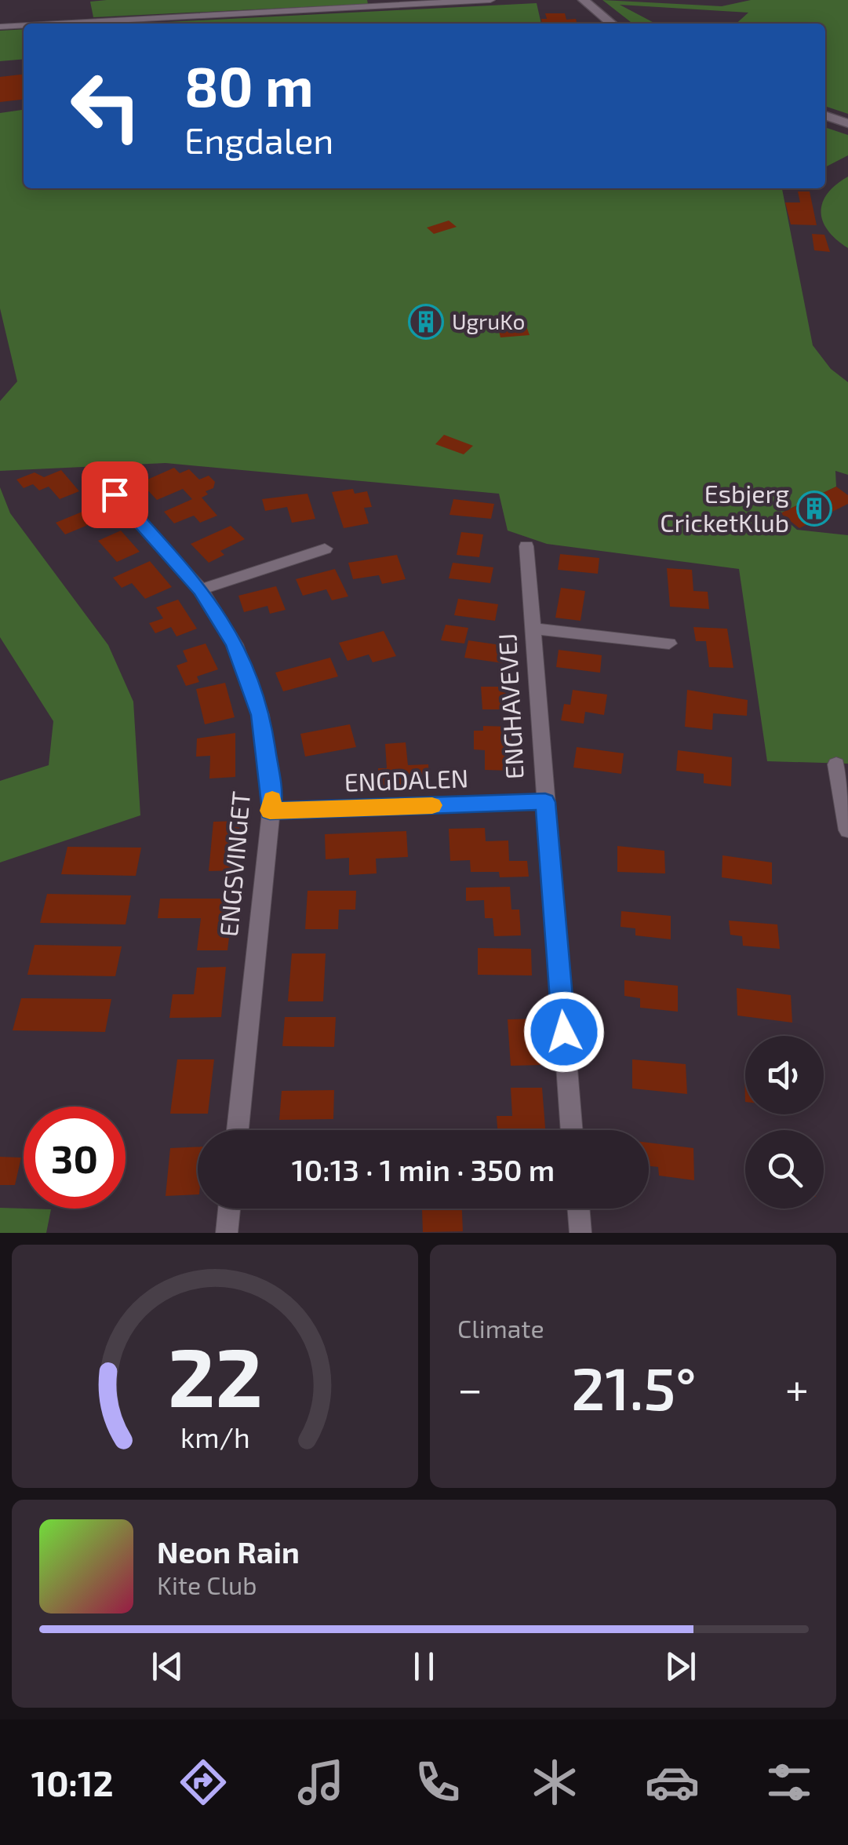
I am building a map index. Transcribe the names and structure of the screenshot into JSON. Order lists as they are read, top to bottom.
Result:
{
  "streets": {
    "street": ["ENGHAVEVEJ", "ENGDALEN", "ENGSVINGET"]
  },
  "crossings": [
    ["ENGHAVEVEJ", "ENGDALEN"],
    ["ENGDALEN", "ENGSVINGET"]
  ],
  "places": {
    "building": ["UgruKo", "Esbjerg CricketKlub"]
  },
  "page": {
    "turn": ["80 m", "Engdalen"],
    "limit": "30",
    "trip": "10:13 · 1 min · 350 m",
    "tile": "Climate",
    "heat": ["−", "21.5°", "+"],
    "song": ["Neon Rain", "Kite Club"],
    "tabs": "10:12",
    "gauge": ["22", "km/h"]
  }
}
